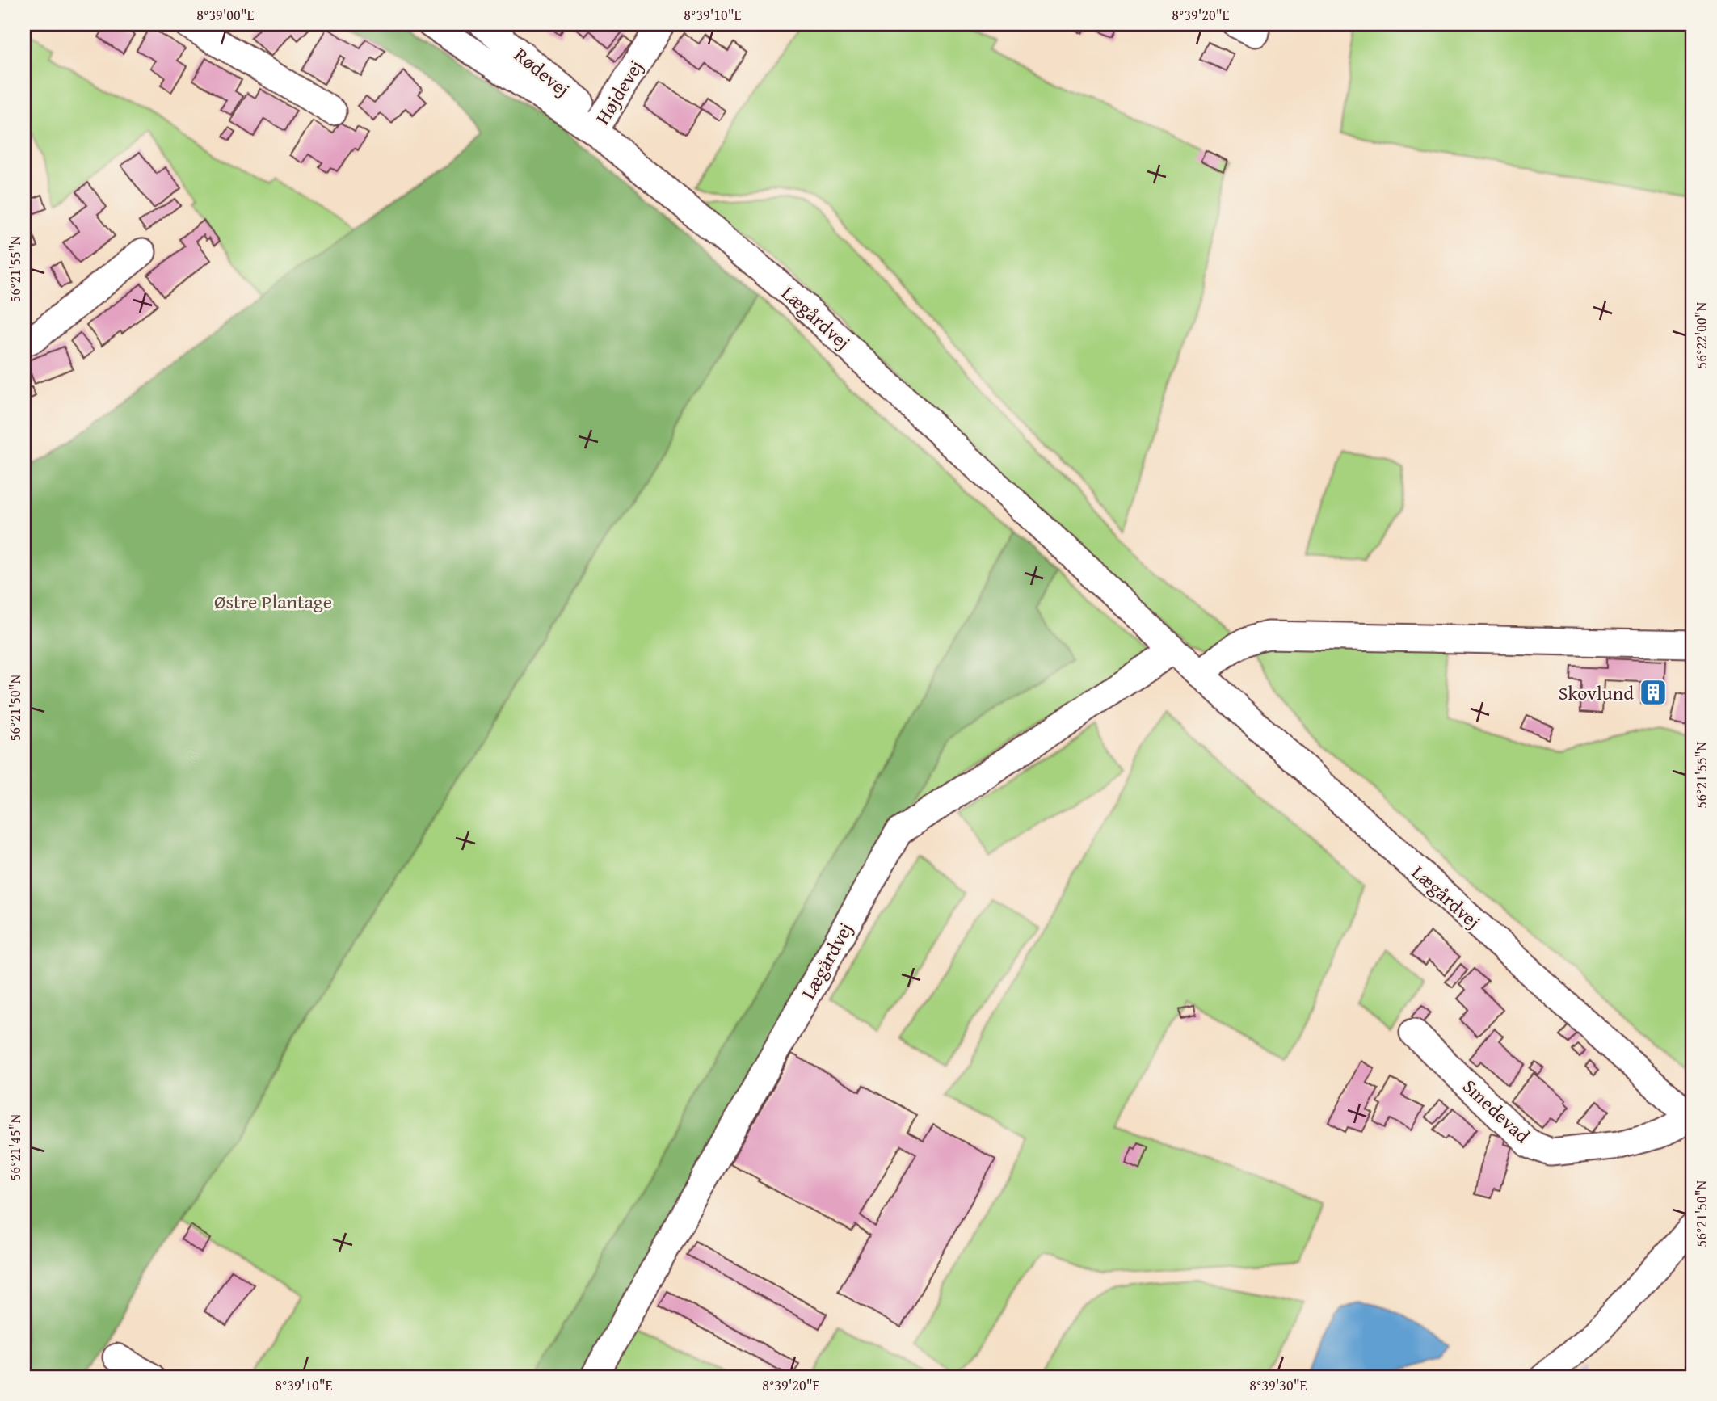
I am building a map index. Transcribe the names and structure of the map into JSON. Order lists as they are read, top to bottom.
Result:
{
  "streets": {
    "street": [
      "Rødevej",
      "Højdevej",
      "Lægårdvej",
      "Smedevad"
    ]
  },
  "crossings": [
    ["Rødevej", "Højdevej"],
    ["Rødevej", "Lægårdvej"],
    ["Højdevej", "Lægårdvej"],
    ["Lægårdvej", "Smedevad"]
  ],
  "parks": ["Østre Plantage"],
  "places": {
    "building": ["Skovlund"]
  },
  "coordinates": [
    "8°39'00\"E",
    "8°39'10\"E",
    "8°39'20\"E",
    "56°21'55\"N",
    "56°22'00\"N",
    "56°21'50\"N",
    "56°21'45\"N",
    "8°39'30\"E"
  ]
}
